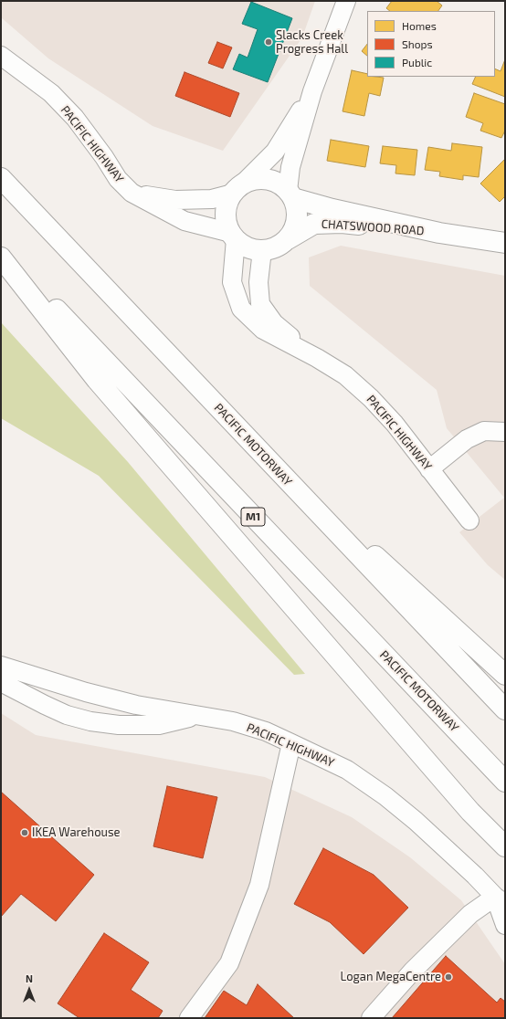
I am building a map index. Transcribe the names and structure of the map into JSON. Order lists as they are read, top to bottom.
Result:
{
  "streets": {
    "main road": ["CHATSWOOD ROAD", "PACIFIC MOTORWAY", "M1"],
    "street": ["PACIFIC HIGHWAY"]
  },
  "crossings": [
    ["PACIFIC HIGHWAY", "CHATSWOOD ROAD"]
  ],
  "places": ["Slacks Creek Progress Hall", "IKEA Warehouse", "Logan MegaCentre"],
  "legend": ["Homes", "Shops", "Public"],
  "north": "top"
}
